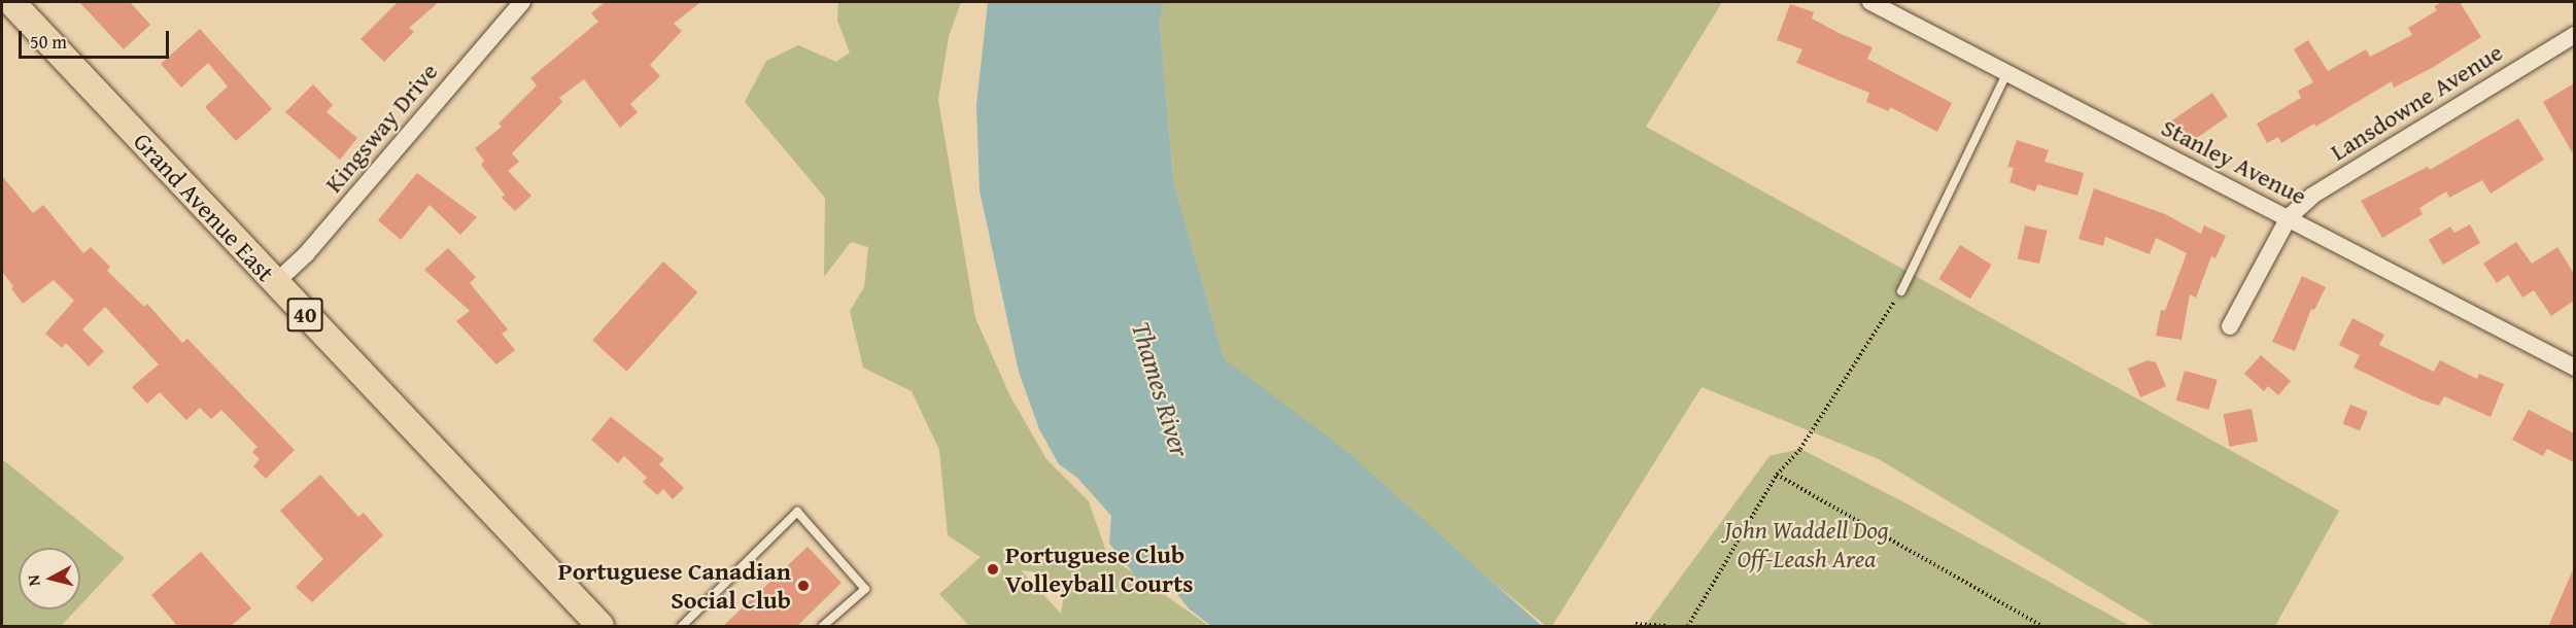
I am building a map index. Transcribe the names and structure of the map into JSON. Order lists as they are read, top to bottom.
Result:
{
  "streets": {
    "main road": ["Grand Avenue East", "40"],
    "street": ["Lansdowne Avenue", "Kingsway Drive", "Stanley Avenue"]
  },
  "crossings": [
    ["Lansdowne Avenue", "Stanley Avenue"],
    ["Kingsway Drive", "Grand Avenue East"]
  ],
  "water": ["Thames River"],
  "parks": ["John Waddell Dog Off-Leash Area"],
  "places": ["Portuguese Club Volleyball Courts", "Portuguese Canadian Social Club"],
  "scale_bar": "50 m",
  "north": "left"
}
